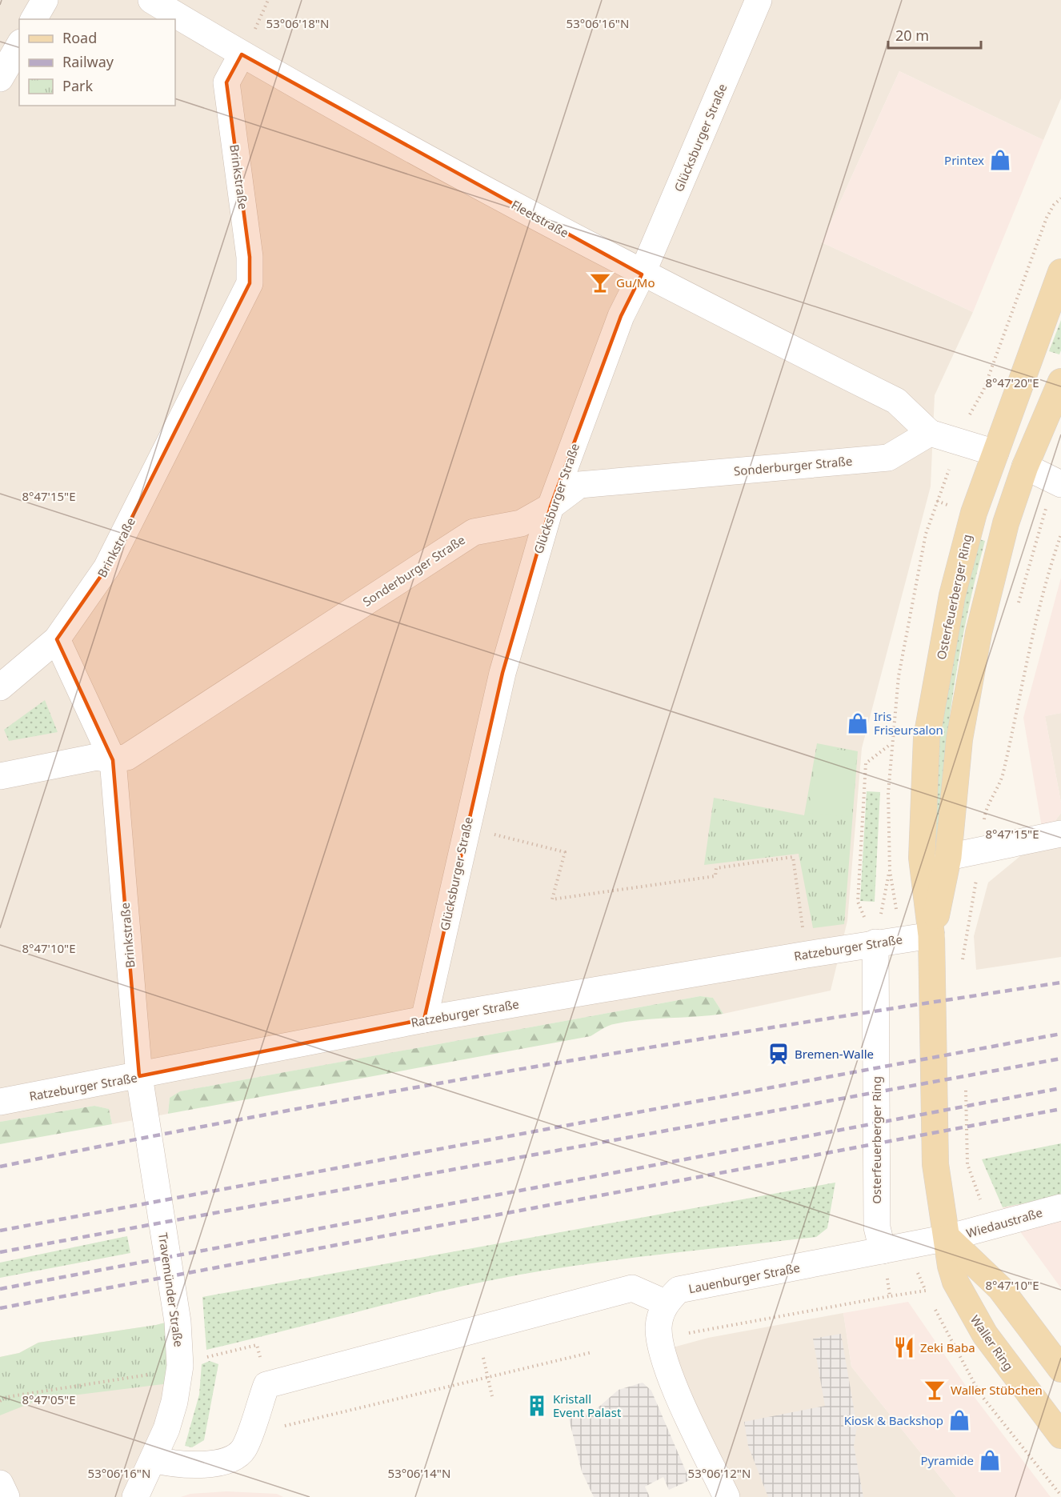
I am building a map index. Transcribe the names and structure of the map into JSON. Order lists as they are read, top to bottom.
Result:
{
  "streets": {
    "main road": ["Osterfeuerberger Ring", "Waller Ring"],
    "street": [
      "Glücksburger Straße",
      "Brinkstraße",
      "Fleetstraße",
      "Sonderburger Straße",
      "Ratzeburger Straße",
      "Wiedaustraße",
      "Lauenburger Straße",
      "Travemünder Straße"
    ]
  },
  "crossings": [
    ["Glücksburger Straße", "Fleetstraße"],
    ["Glücksburger Straße", "Sonderburger Straße"],
    ["Glücksburger Straße", "Ratzeburger Straße"],
    ["Brinkstraße", "Fleetstraße"],
    ["Brinkstraße", "Sonderburger Straße"],
    ["Brinkstraße", "Ratzeburger Straße"],
    ["Brinkstraße", "Travemünder Straße"],
    ["Fleetstraße", "Sonderburger Straße"],
    ["Osterfeuerberger Ring", "Ratzeburger Straße"],
    ["Osterfeuerberger Ring", "Lauenburger Straße"],
    ["Osterfeuerberger Ring", "Waller Ring"],
    ["Ratzeburger Straße", "Travemünder Straße"],
    ["Wiedaustraße", "Lauenburger Straße"],
    ["Wiedaustraße", "Waller Ring"],
    ["Lauenburger Straße", "Waller Ring"]
  ],
  "places": {
    "shop": [
      "Printex",
      "Iris Friseursalon",
      "Kiosk & Backshop",
      "Pyramide"
    ],
    "bar": ["Gu/Mo", "Waller Stübchen"],
    "station": ["Bremen-Walle"],
    "restaurant": ["Zeki Baba"],
    "building": ["Kristall Event Palast"]
  },
  "legend": ["Road", "Railway", "Park"],
  "scale_bar": "20 m",
  "coordinates": [
    "53°06'18\"N",
    "53°06'16\"N",
    "8°47'20\"E",
    "8°47'15\"E",
    "8°47'10\"E",
    "8°47'05\"E",
    "53°06'14\"N",
    "53°06'12\"N"
  ]
}
